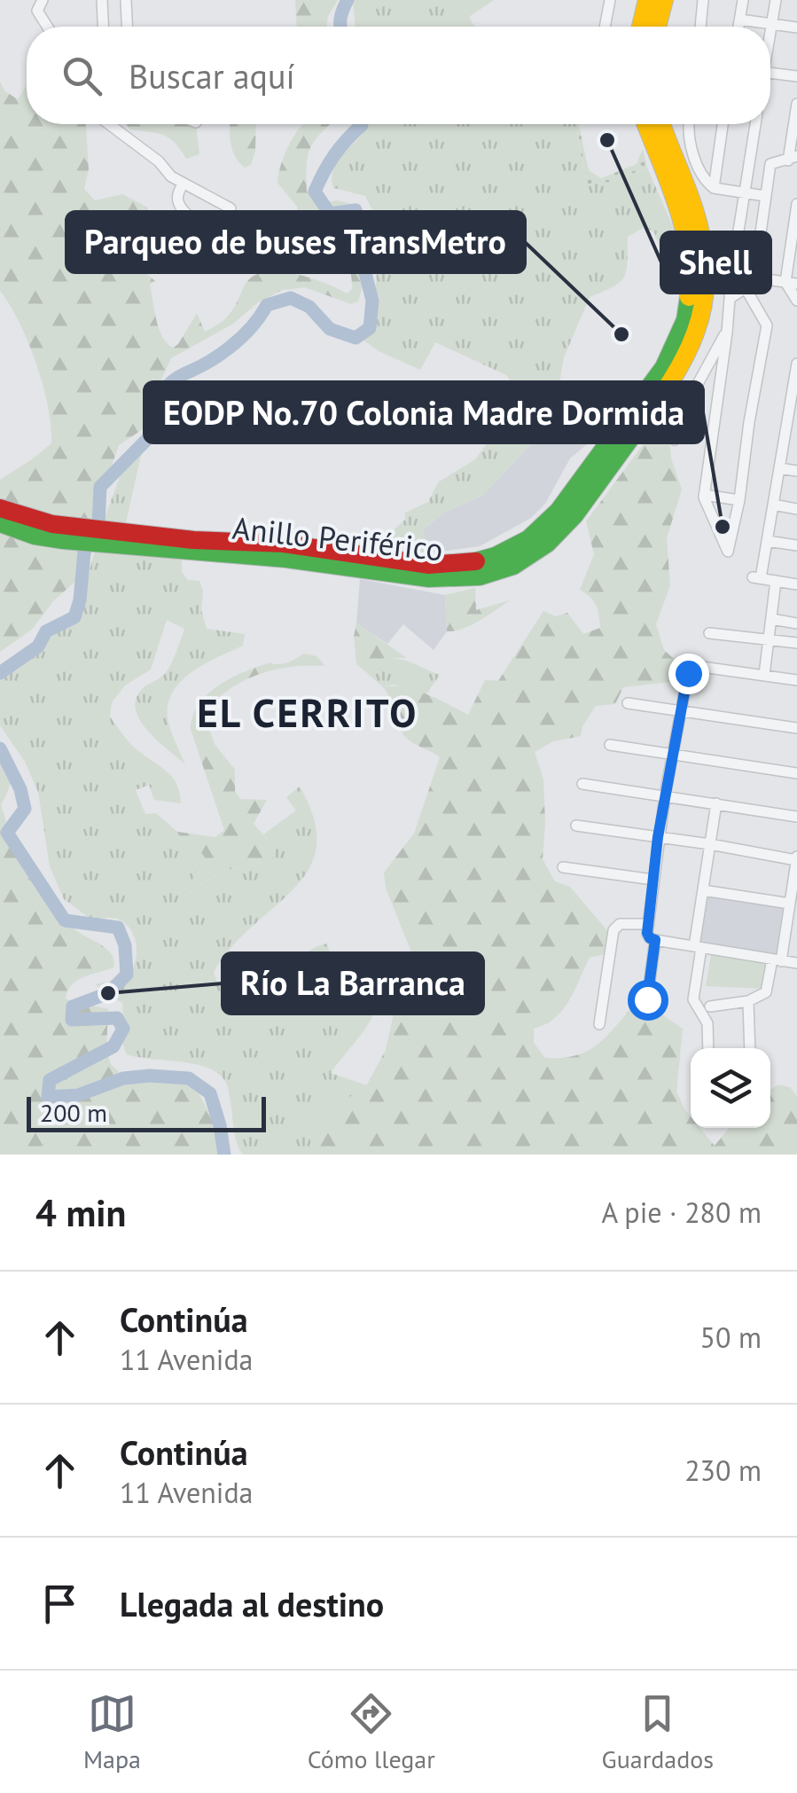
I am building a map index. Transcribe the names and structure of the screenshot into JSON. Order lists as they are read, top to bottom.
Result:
{
  "streets": {
    "highway": ["Anillo Periférico"]
  },
  "districts": ["EL CERRITO"],
  "places": [
    "Shell",
    "Parqueo de buses TransMetro",
    "EODP No.70 Colonia Madre Dormida",
    "Río La Barranca"
  ],
  "scale_bar": "200 m",
  "page": {
    "search": "Buscar aquí",
    "scale": "200 m",
    "heading": ["4 min", "A pie · 280 m"],
    "list": [
      ["Continúa", "11 Avenida", "50 m"],
      ["Continúa", "11 Avenida", "230 m"],
      "Llegada al destino"
    ],
    "nav": ["Mapa", "Cómo llegar", "Guardados"]
  }
}
